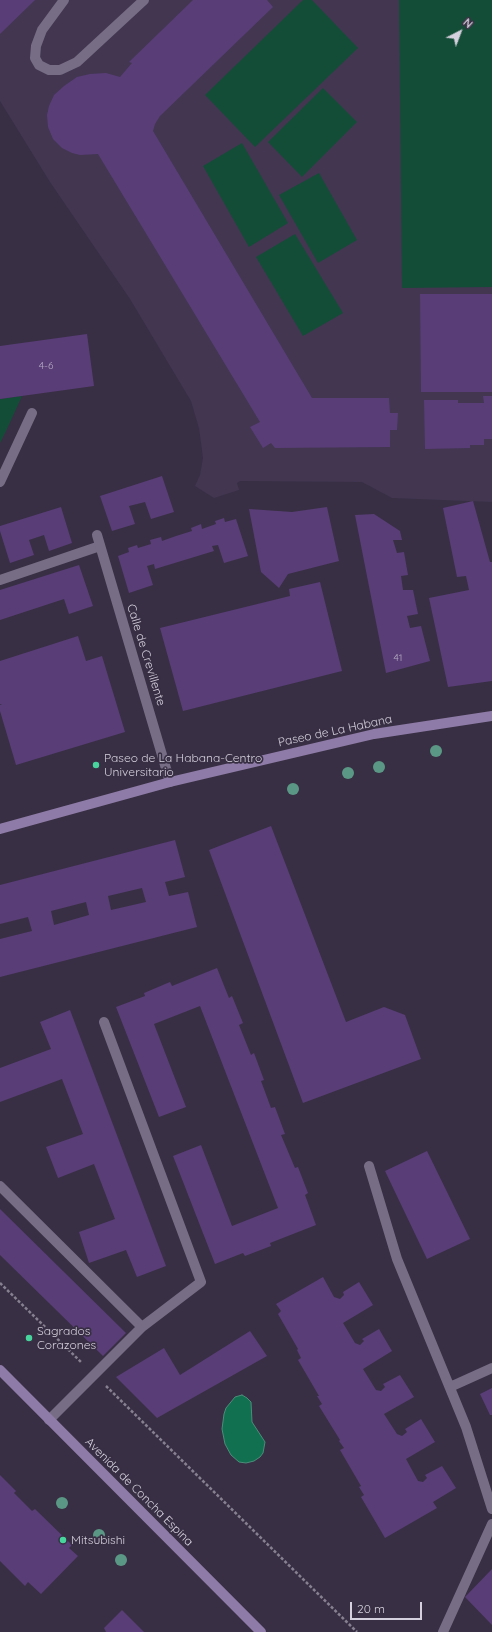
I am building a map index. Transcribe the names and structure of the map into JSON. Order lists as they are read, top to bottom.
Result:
{
  "streets": {
    "street": ["Calle de Crevillente", "Paseo de La Habana", "Avenida de Concha Espina"]
  },
  "crossings": [
    ["Calle de Crevillente", "Paseo de La Habana"]
  ],
  "places": ["Paseo de La Habana-Centro Universitario", "Sagrados Corazones", "Mitsubishi"],
  "house_numbers": ["4-6", "41"],
  "scale_bar": "20 m",
  "north": "top right"
}
